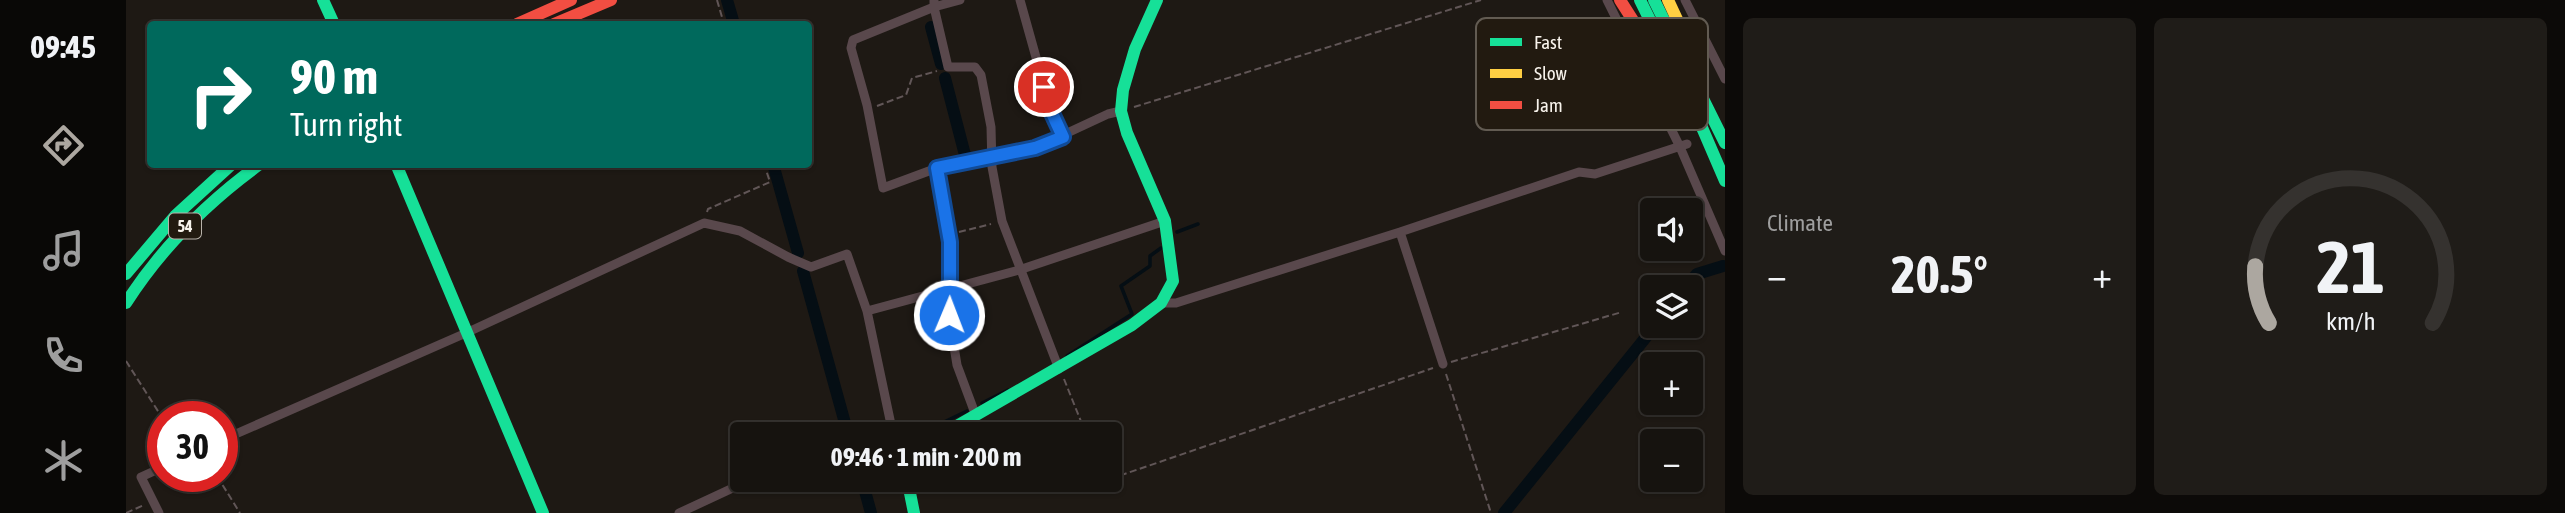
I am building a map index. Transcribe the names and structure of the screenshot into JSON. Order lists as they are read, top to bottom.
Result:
{
  "streets": {
    "main road": ["54"]
  },
  "legend": ["Fast", "Slow", "Jam"],
  "page": {
    "tabs": "09:45",
    "tile": "Climate",
    "turn": ["90 m", "Turn right"],
    "map_buttons": ["+", "−"],
    "heat": ["−", "20.5°", "+"],
    "limit": "30",
    "trip": "09:46 · 1 min · 200 m",
    "gauge": ["21", "km/h"]
  }
}
